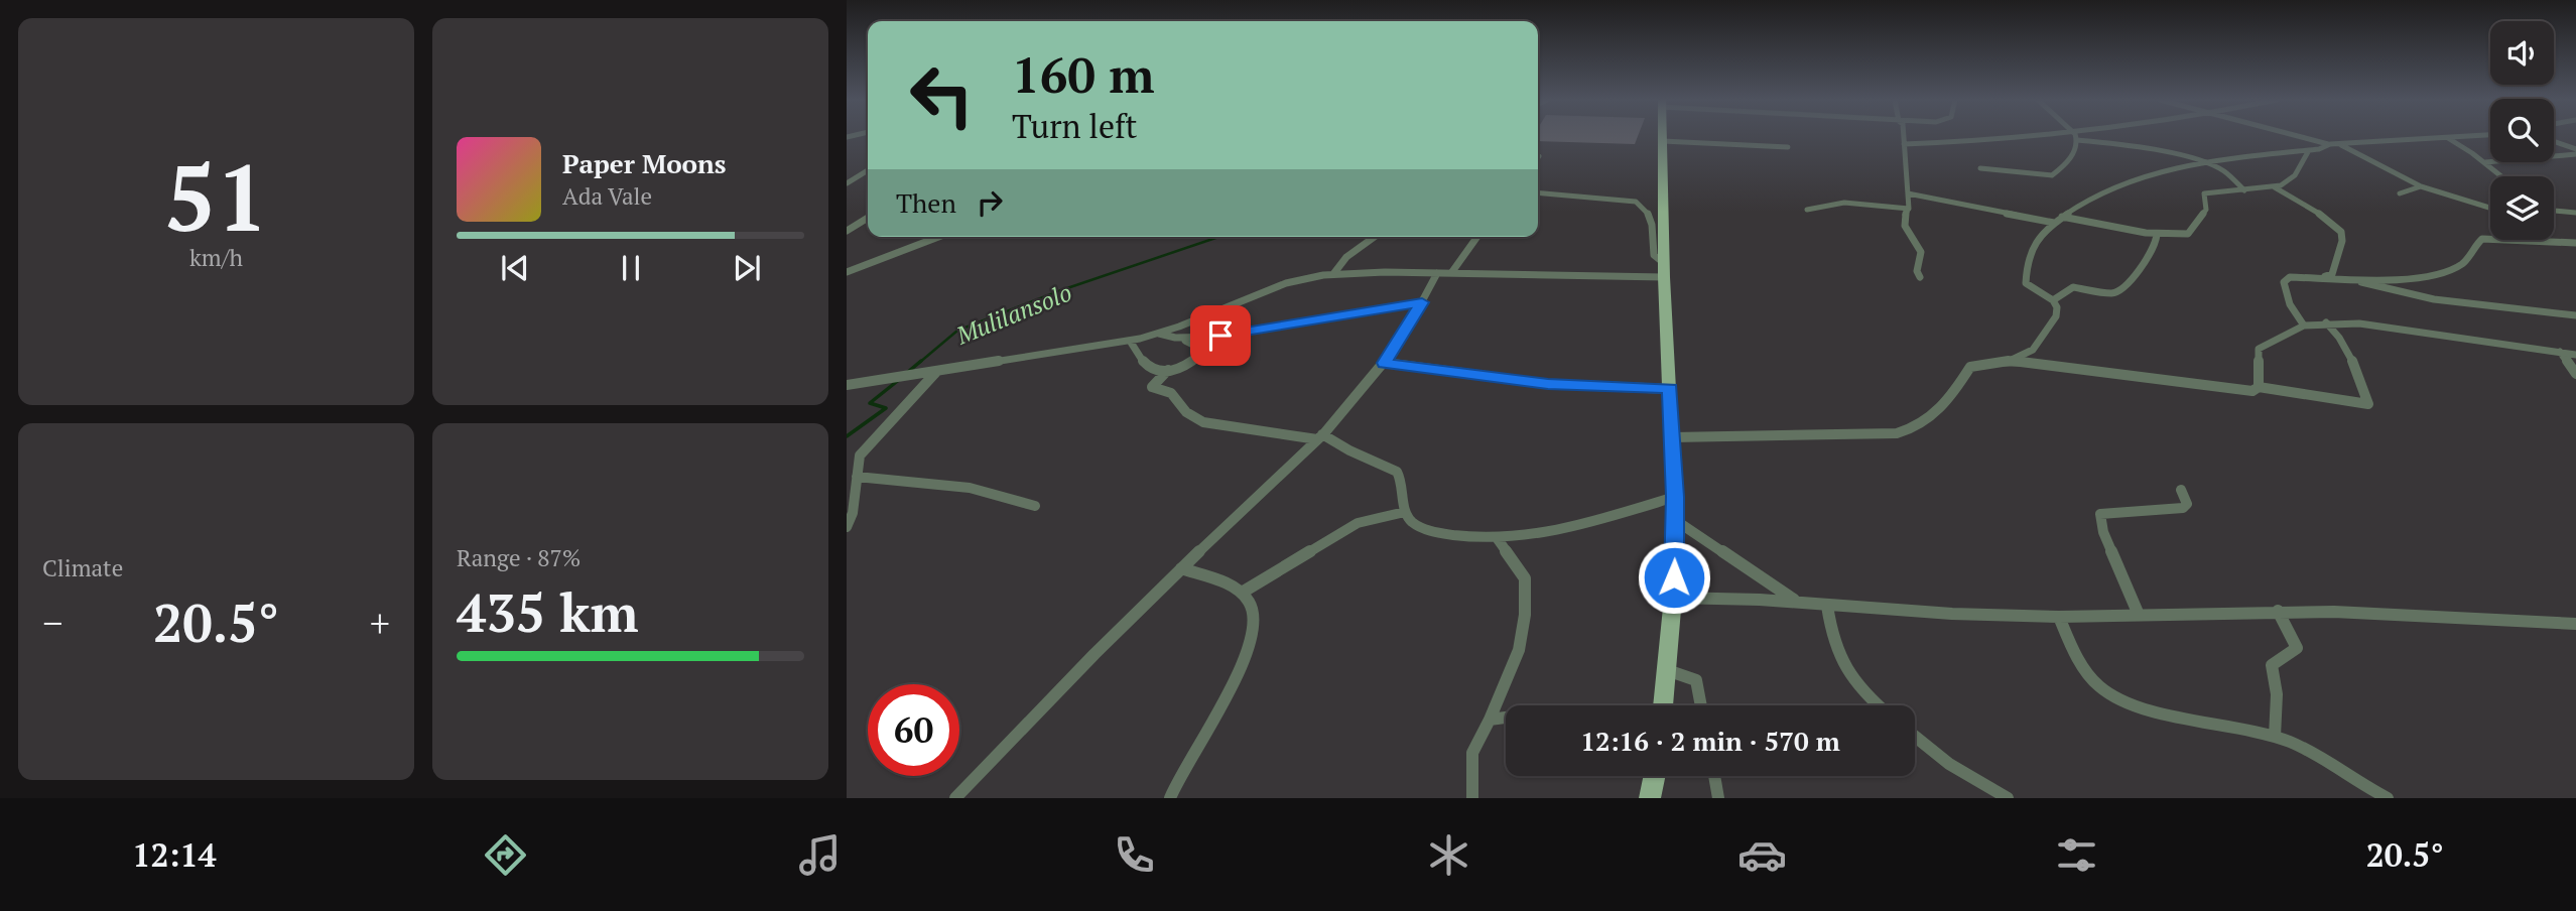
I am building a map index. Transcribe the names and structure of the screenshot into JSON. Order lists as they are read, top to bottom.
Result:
{
  "water": ["Mulilansolo"],
  "page": {
    "tile": [
      ["51", "km/h"],
      "Climate",
      ["Range · 87%", "435 km"]
    ],
    "turn": ["160 m", "Turn left"],
    "song": ["Paper Moons", "Ada Vale"],
    "then": "Then",
    "heat": ["−", "20.5°", "+"],
    "limit": "60",
    "trip": "12:16 · 2 min · 570 m",
    "tabs": ["12:14", "20.5°"]
  }
}
